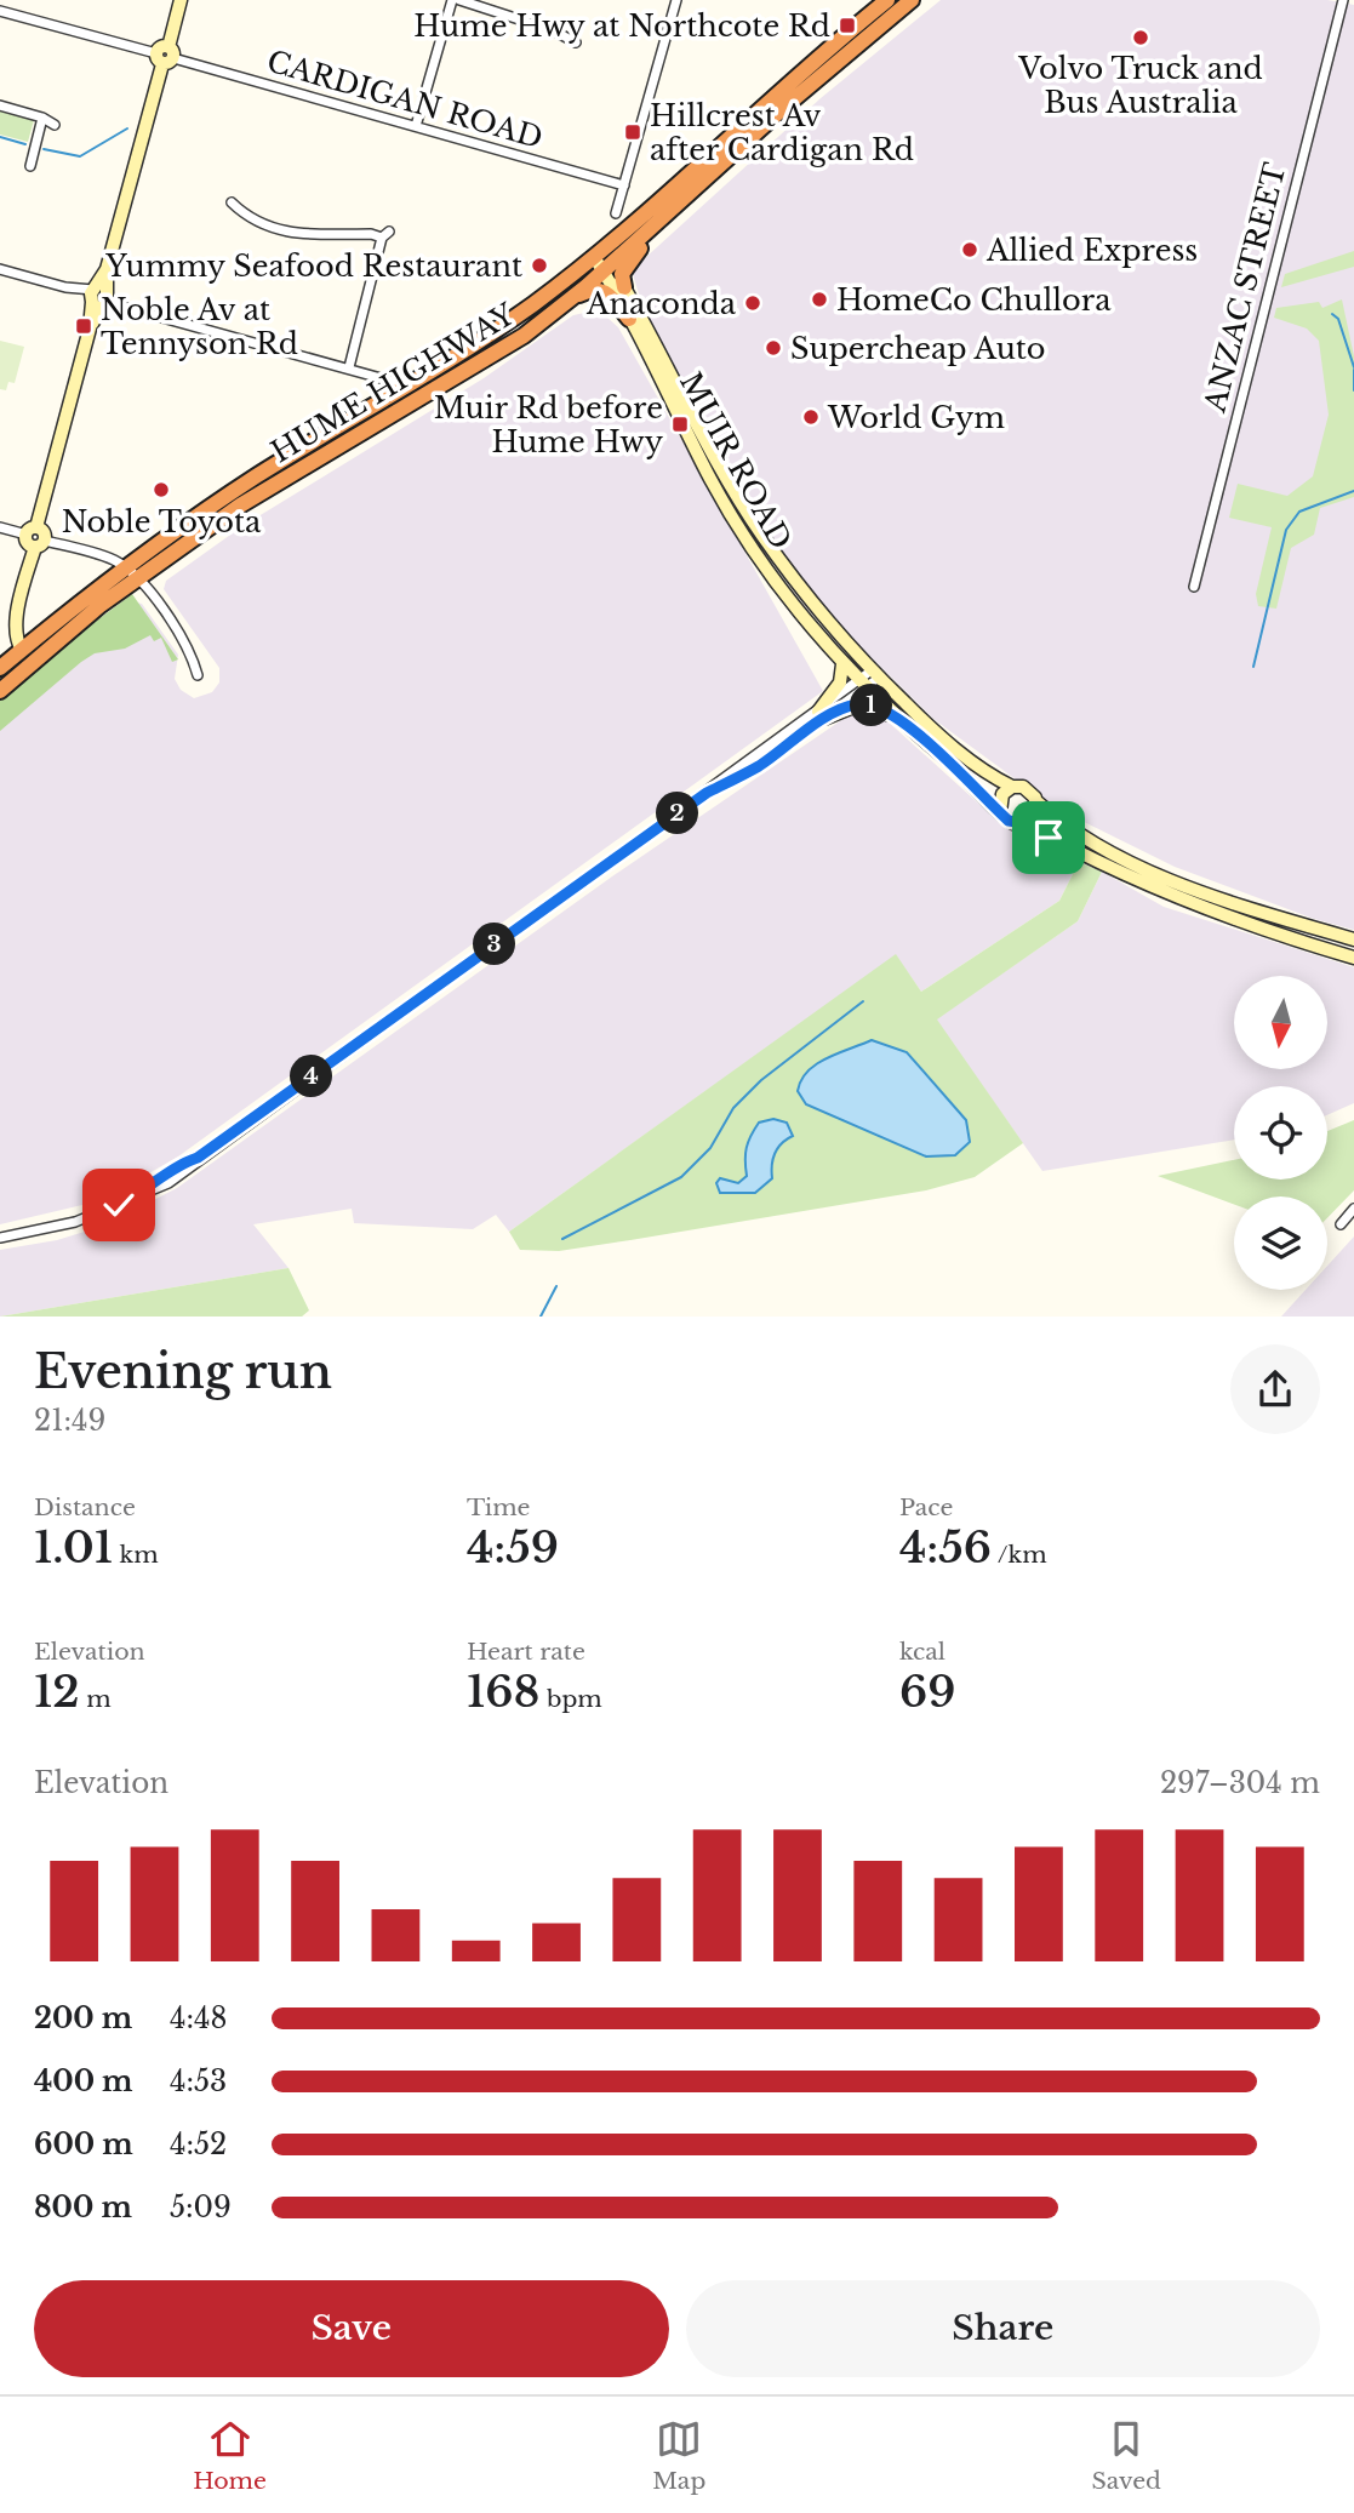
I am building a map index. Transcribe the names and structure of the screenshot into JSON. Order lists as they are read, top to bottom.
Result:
{
  "streets": {
    "highway": ["HUME HIGHWAY"],
    "street": ["CARDIGAN ROAD", "ANZAC STREET", "MUIR ROAD"]
  },
  "crossings": [
    ["HUME HIGHWAY", "MUIR ROAD"]
  ],
  "places": {
    "transit": [
      "Hume Hwy at Northcote Rd",
      "Hillcrest Av after Cardigan Rd",
      "Noble Av at Tennyson Rd",
      "Muir Rd before Hume Hwy"
    ],
    "other": [
      "Volvo Truck and Bus Australia",
      "Allied Express",
      "Yummy Seafood Restaurant",
      "HomeCo Chullora",
      "Anaconda",
      "Supercheap Auto",
      "World Gym",
      "Noble Toyota"
    ]
  },
  "north": "bottom",
  "page": {
    "pins": [
      "1",
      "2",
      "3",
      "4"
    ],
    "heading": ["Evening run", "21:49"],
    "stats": [
      ["Distance", "1.01 km"],
      ["Time", "4:59"],
      ["Pace", "4:56 /km"],
      ["Elevation", "12 m"],
      ["Heart rate", "168 bpm"],
      ["kcal", "69"]
    ],
    "chart": ["Elevation", "297–304 m"],
    "list": [
      {
        "name": "200 m",
        "note": "4:48"
      },
      {
        "name": "400 m",
        "note": "4:53"
      },
      {
        "name": "600 m",
        "note": "4:52"
      },
      {
        "name": "800 m",
        "note": "5:09"
      }
    ],
    "buttons": ["Save", "Share"],
    "tabs": ["Home", "Map", "Saved"]
  }
}
